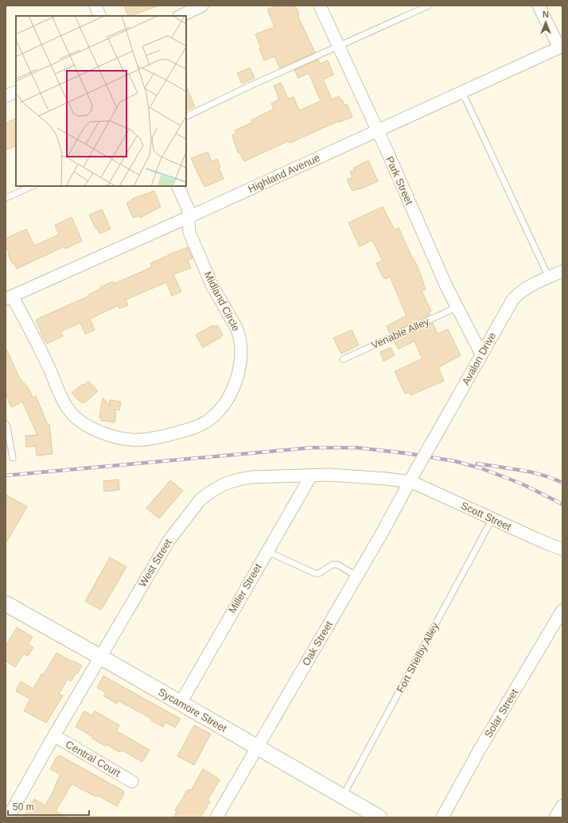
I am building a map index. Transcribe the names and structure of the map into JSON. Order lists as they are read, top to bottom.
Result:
{
  "streets": {
    "street": [
      "Highland Avenue",
      "Park Street",
      "Midland Circle",
      "Avalon Drive",
      "Scott Street",
      "West Street",
      "Miller Street",
      "Oak Street",
      "Sycamore Street",
      "Solar Street",
      "Central Court"
    ],
    "lane": ["Venable Alley", "Fort Shelby Alley"]
  },
  "crossings": [
    ["Highland Avenue", "Park Street"],
    ["Highland Avenue", "Midland Circle"],
    ["Park Street", "Venable Alley"],
    ["Park Street", "Avalon Drive"],
    ["Avalon Drive", "Oak Street"],
    ["Scott Street", "West Street"],
    ["Scott Street", "Oak Street"],
    ["Scott Street", "Fort Shelby Alley"],
    ["West Street", "Miller Street"],
    ["West Street", "Oak Street"],
    ["West Street", "Sycamore Street"],
    ["West Street", "Central Court"],
    ["Miller Street", "Sycamore Street"],
    ["Oak Street", "Sycamore Street"],
    ["Fort Shelby Alley", "Sycamore Street"]
  ],
  "scale_bar": "50 m",
  "north": "top"
}
